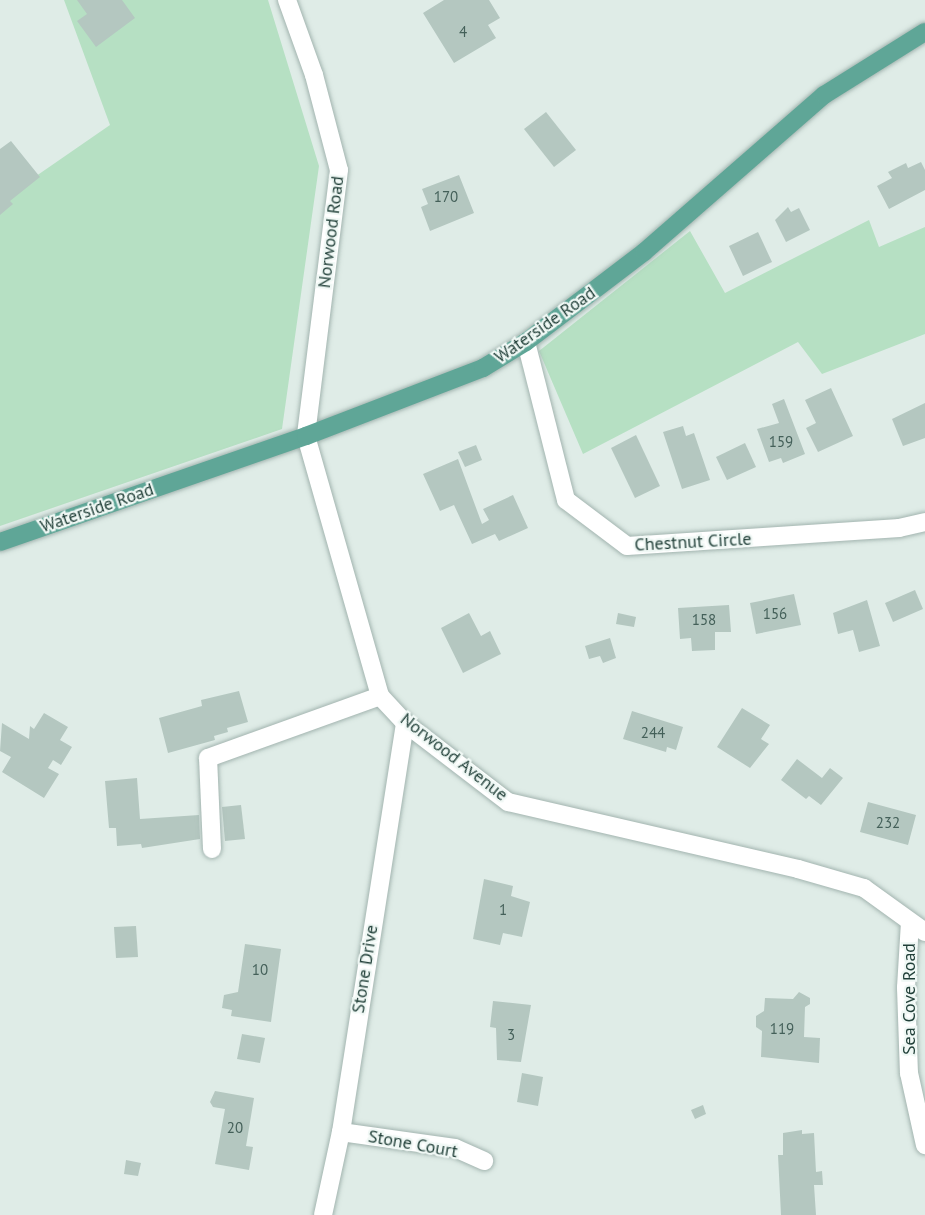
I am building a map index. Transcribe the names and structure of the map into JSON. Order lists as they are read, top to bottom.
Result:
{
  "streets": {
    "main road": ["Waterside Road"],
    "street": [
      "Norwood Road",
      "Chestnut Circle",
      "Norwood Avenue",
      "Stone Drive",
      "Sea Cove Road",
      "Stone Court"
    ]
  },
  "crossings": [
    ["Norwood Road", "Waterside Road"],
    ["Norwood Road", "Norwood Avenue"],
    ["Waterside Road", "Chestnut Circle"],
    ["Waterside Road", "Norwood Avenue"],
    ["Norwood Avenue", "Stone Drive"],
    ["Norwood Avenue", "Sea Cove Road"],
    ["Stone Drive", "Stone Court"]
  ],
  "house_numbers": [
    "4",
    "170",
    "159",
    "156",
    "158",
    "244",
    "232",
    "1",
    "10",
    "119",
    "3",
    "20"
  ]
}
